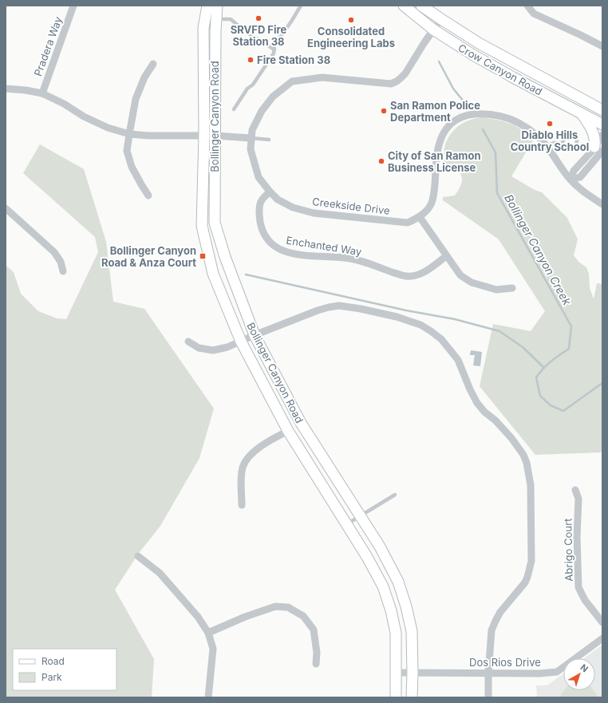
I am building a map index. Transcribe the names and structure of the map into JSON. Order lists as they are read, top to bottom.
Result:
{
  "streets": {
    "main road": ["Crow Canyon Road", "Bollinger Canyon Road"],
    "street": [
      "Pradera Way",
      "Creekside Drive",
      "Enchanted Way",
      "Abrigo Court",
      "Dos Rios Drive"
    ]
  },
  "crossings": [
    ["Crow Canyon Road", "Creekside Drive"],
    ["Bollinger Canyon Road", "Dos Rios Drive"],
    ["Creekside Drive", "Enchanted Way"]
  ],
  "water": ["Bollinger Canyon Creek"],
  "places": {
    "other": [
      "SRVFD Fire Station 38",
      "Consolidated Engineering Labs",
      "Fire Station 38",
      "San Ramon Police Department",
      "Diablo Hills Country School",
      "City of San Ramon Business License"
    ],
    "transit": ["Bollinger Canyon Road & Anza Court"]
  },
  "legend": ["Road", "Park"],
  "north": "top right"
}
